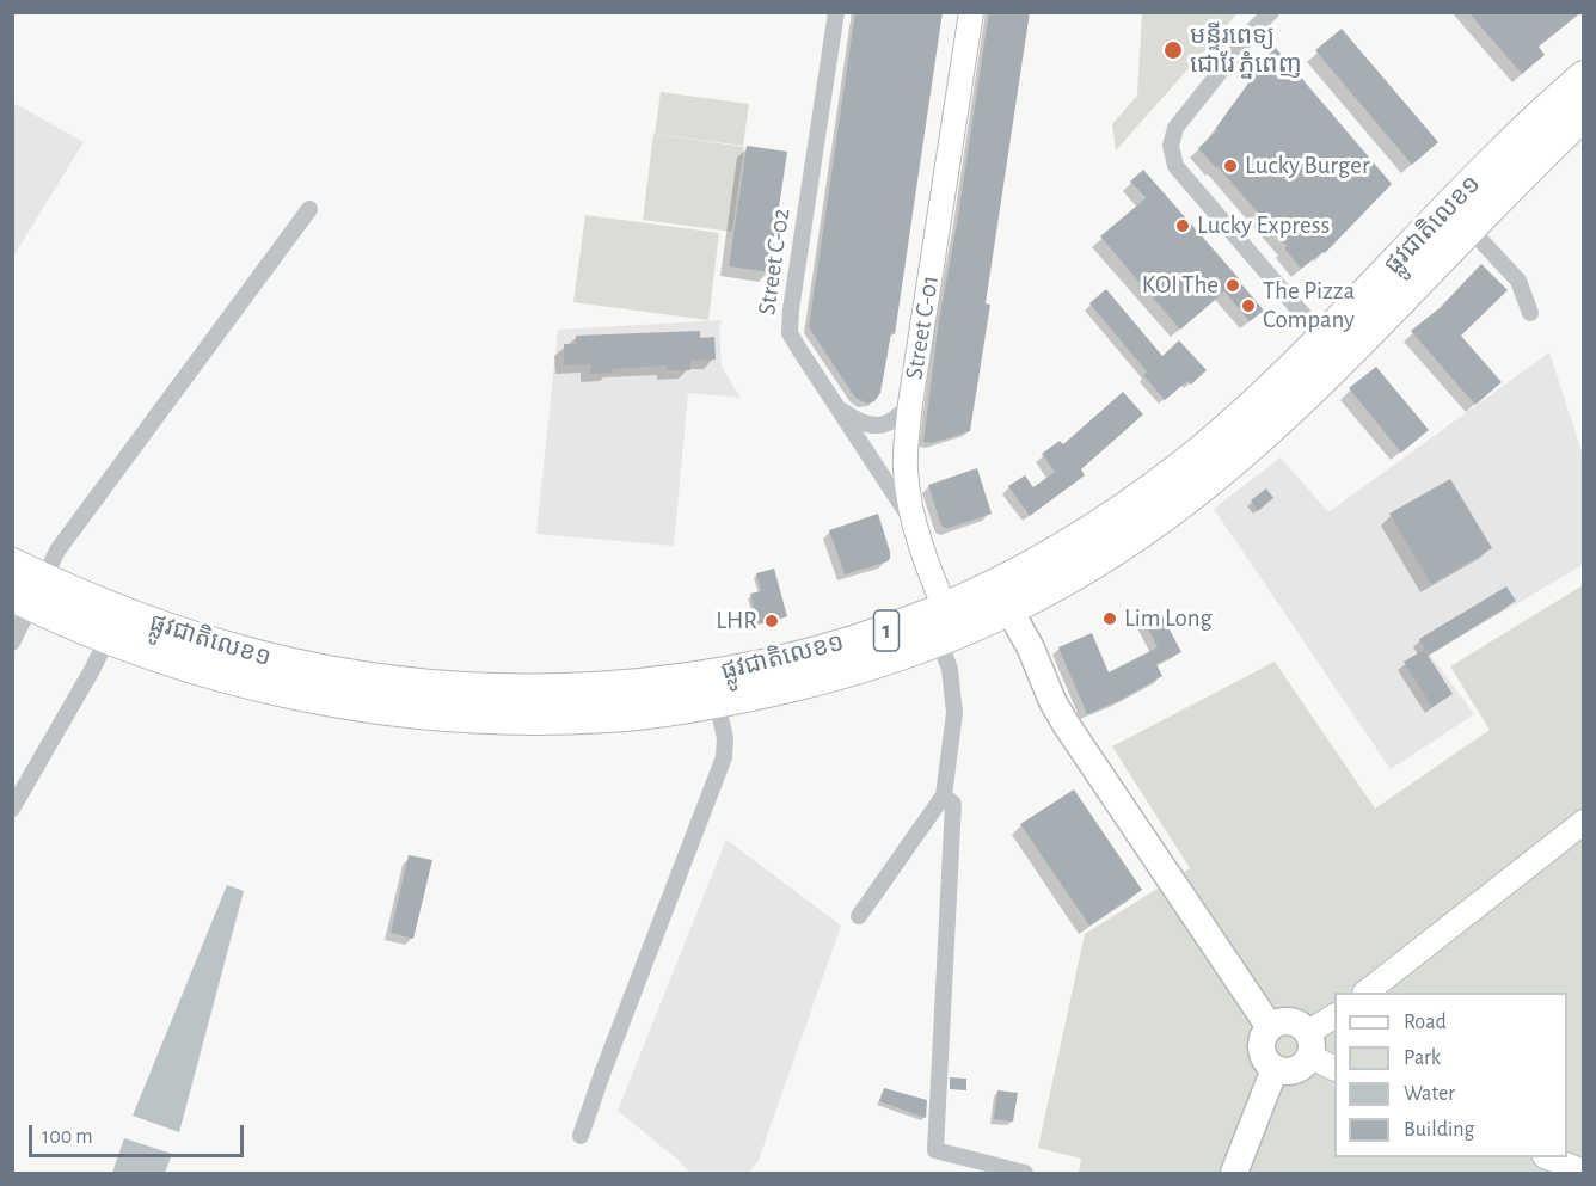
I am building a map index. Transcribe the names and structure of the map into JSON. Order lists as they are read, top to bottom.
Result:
{
  "streets": {
    "highway": ["ផ្លូវជាតិលេខ១", "1"],
    "street": ["Street C-02", "Street C-01"]
  },
  "crossings": [
    ["ផ្លូវជាតិលេខ១", "Street C-01"],
    ["Street C-02", "Street C-01"]
  ],
  "places": [
    "មន្ទីរពេទ្យ ជោរែ ភ្នំពេញ",
    "Lucky Burger",
    "Lucky Express",
    "KOI The",
    "The Pizza Company",
    "Lim Long",
    "LHR"
  ],
  "legend": [
    "Road",
    "Park",
    "Water",
    "Building"
  ],
  "scale_bar": "100 m"
}
